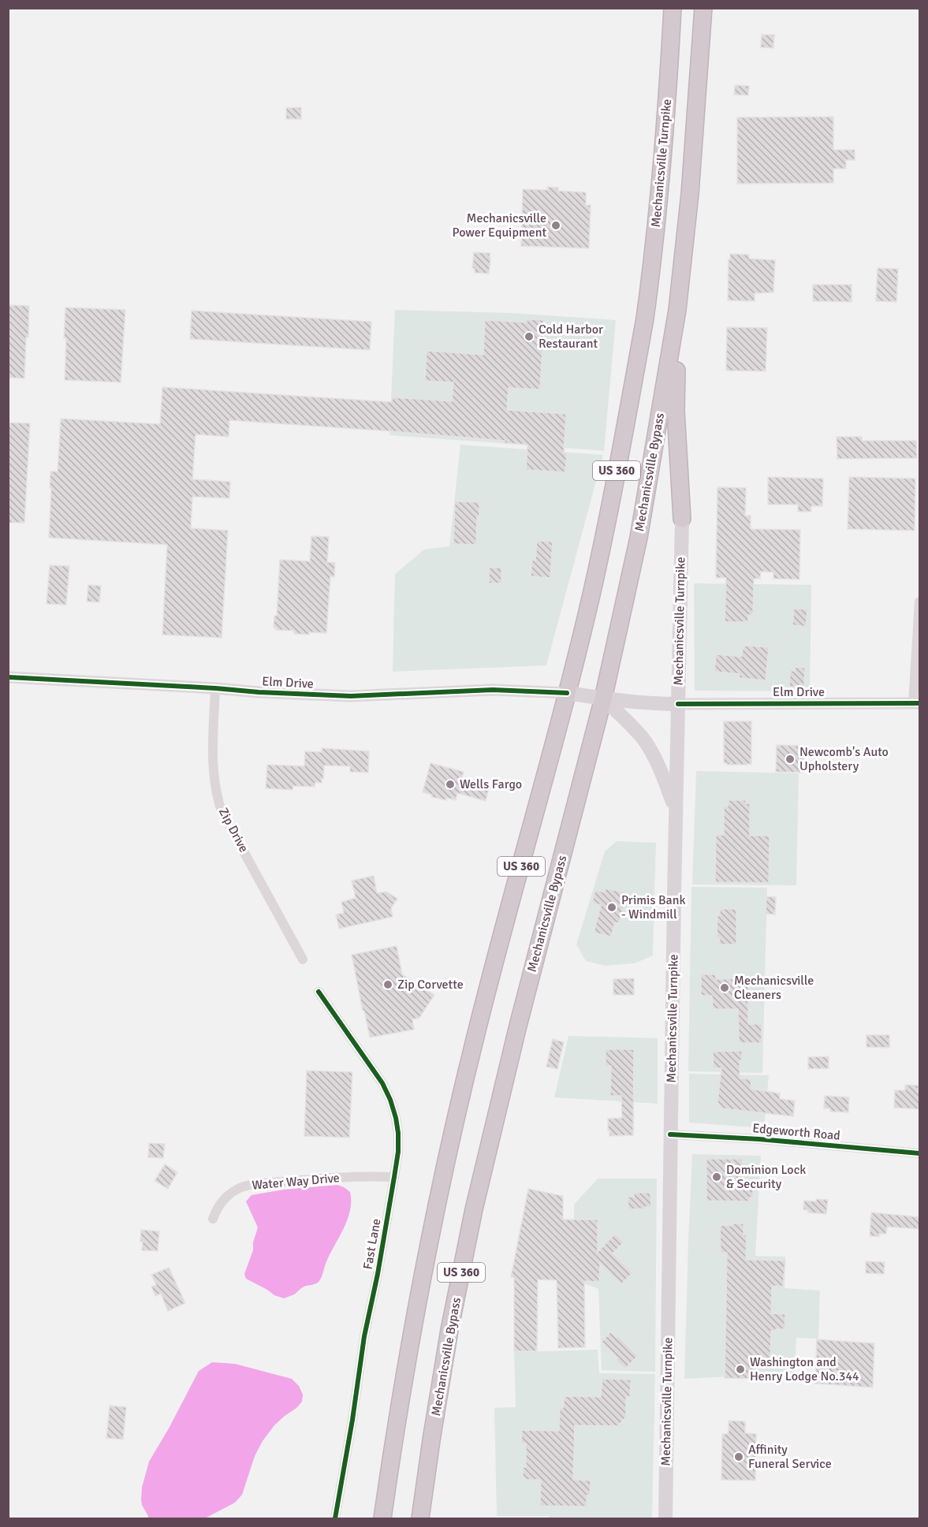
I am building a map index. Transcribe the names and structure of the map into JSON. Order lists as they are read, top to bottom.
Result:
{
  "streets": {
    "highway": ["Mechanicsville Turnpike", "US 360", "Mechanicsville Bypass"],
    "main road": ["Elm Drive"],
    "street": [
      "Zip Drive",
      "Edgeworth Road",
      "Water Way Drive",
      "Fast Lane"
    ]
  },
  "crossings": [
    ["Mechanicsville Turnpike", "US 360"],
    ["Mechanicsville Turnpike", "Elm Drive"],
    ["Mechanicsville Turnpike", "Edgeworth Road"],
    ["US 360", "Mechanicsville Bypass"],
    ["US 360", "Elm Drive"],
    ["Mechanicsville Bypass", "Elm Drive"],
    ["Elm Drive", "Zip Drive"],
    ["Water Way Drive", "Fast Lane"]
  ],
  "places": [
    "Mechanicsville Power Equipment",
    "Cold Harbor Restaurant",
    "Newcomb's Auto Upholstery",
    "Wells Fargo",
    "Primis Bank - Windmill",
    "Zip Corvette",
    "Mechanicsville Cleaners",
    "Dominion Lock & Security",
    "Washington and Henry Lodge No.344",
    "Affinity Funeral Service"
  ]
}
